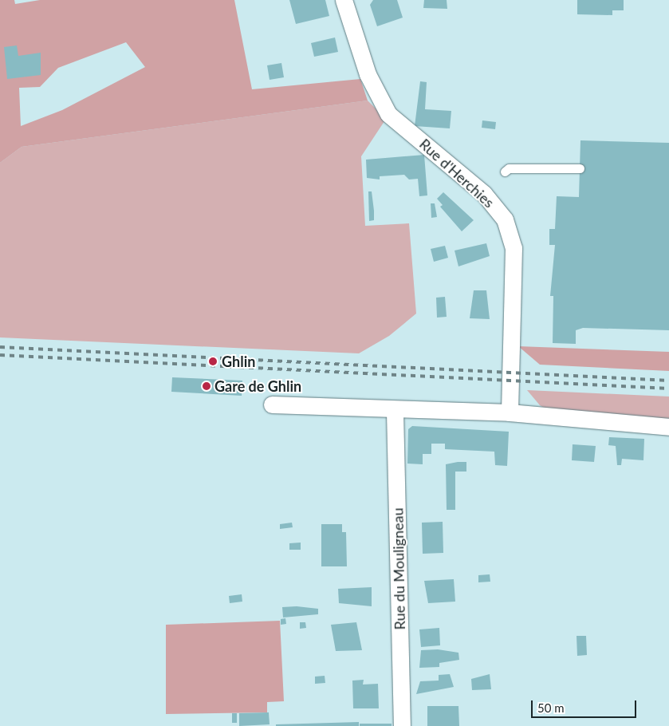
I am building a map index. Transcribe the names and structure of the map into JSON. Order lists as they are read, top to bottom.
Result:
{
  "streets": {
    "street": ["Rue d'Herchies", "Rue du Mouligneau"]
  },
  "places": ["Ghlin", "Gare de Ghlin"],
  "scale_bar": "50 m"
}
